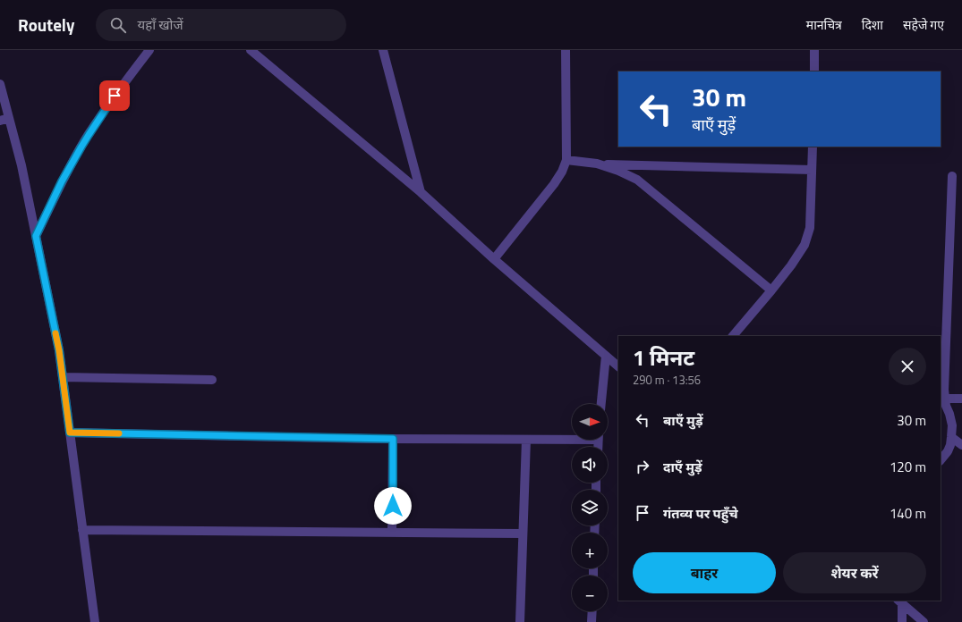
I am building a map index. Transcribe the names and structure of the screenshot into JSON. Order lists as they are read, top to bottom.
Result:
{
  "north": "right",
  "page": {
    "header": "Routely",
    "search": "यहाँ खोजें",
    "nav": ["मानचित्र", "दिशा", "सहेजे गए"],
    "turn": ["30 m", "बाएँ मुड़ें"],
    "heading": ["1 मिनट", "290 m · 13:56"],
    "list": [
      {
        "name": "बाएँ मुड़ें",
        "value": "30 m"
      },
      {
        "name": "दाएँ मुड़ें",
        "value": "120 m"
      },
      {
        "name": "गंतव्य पर पहुँचे",
        "value": "140 m"
      }
    ],
    "map_buttons": ["+", "−"],
    "buttons": ["बाहर", "शेयर करें"]
  }
}
